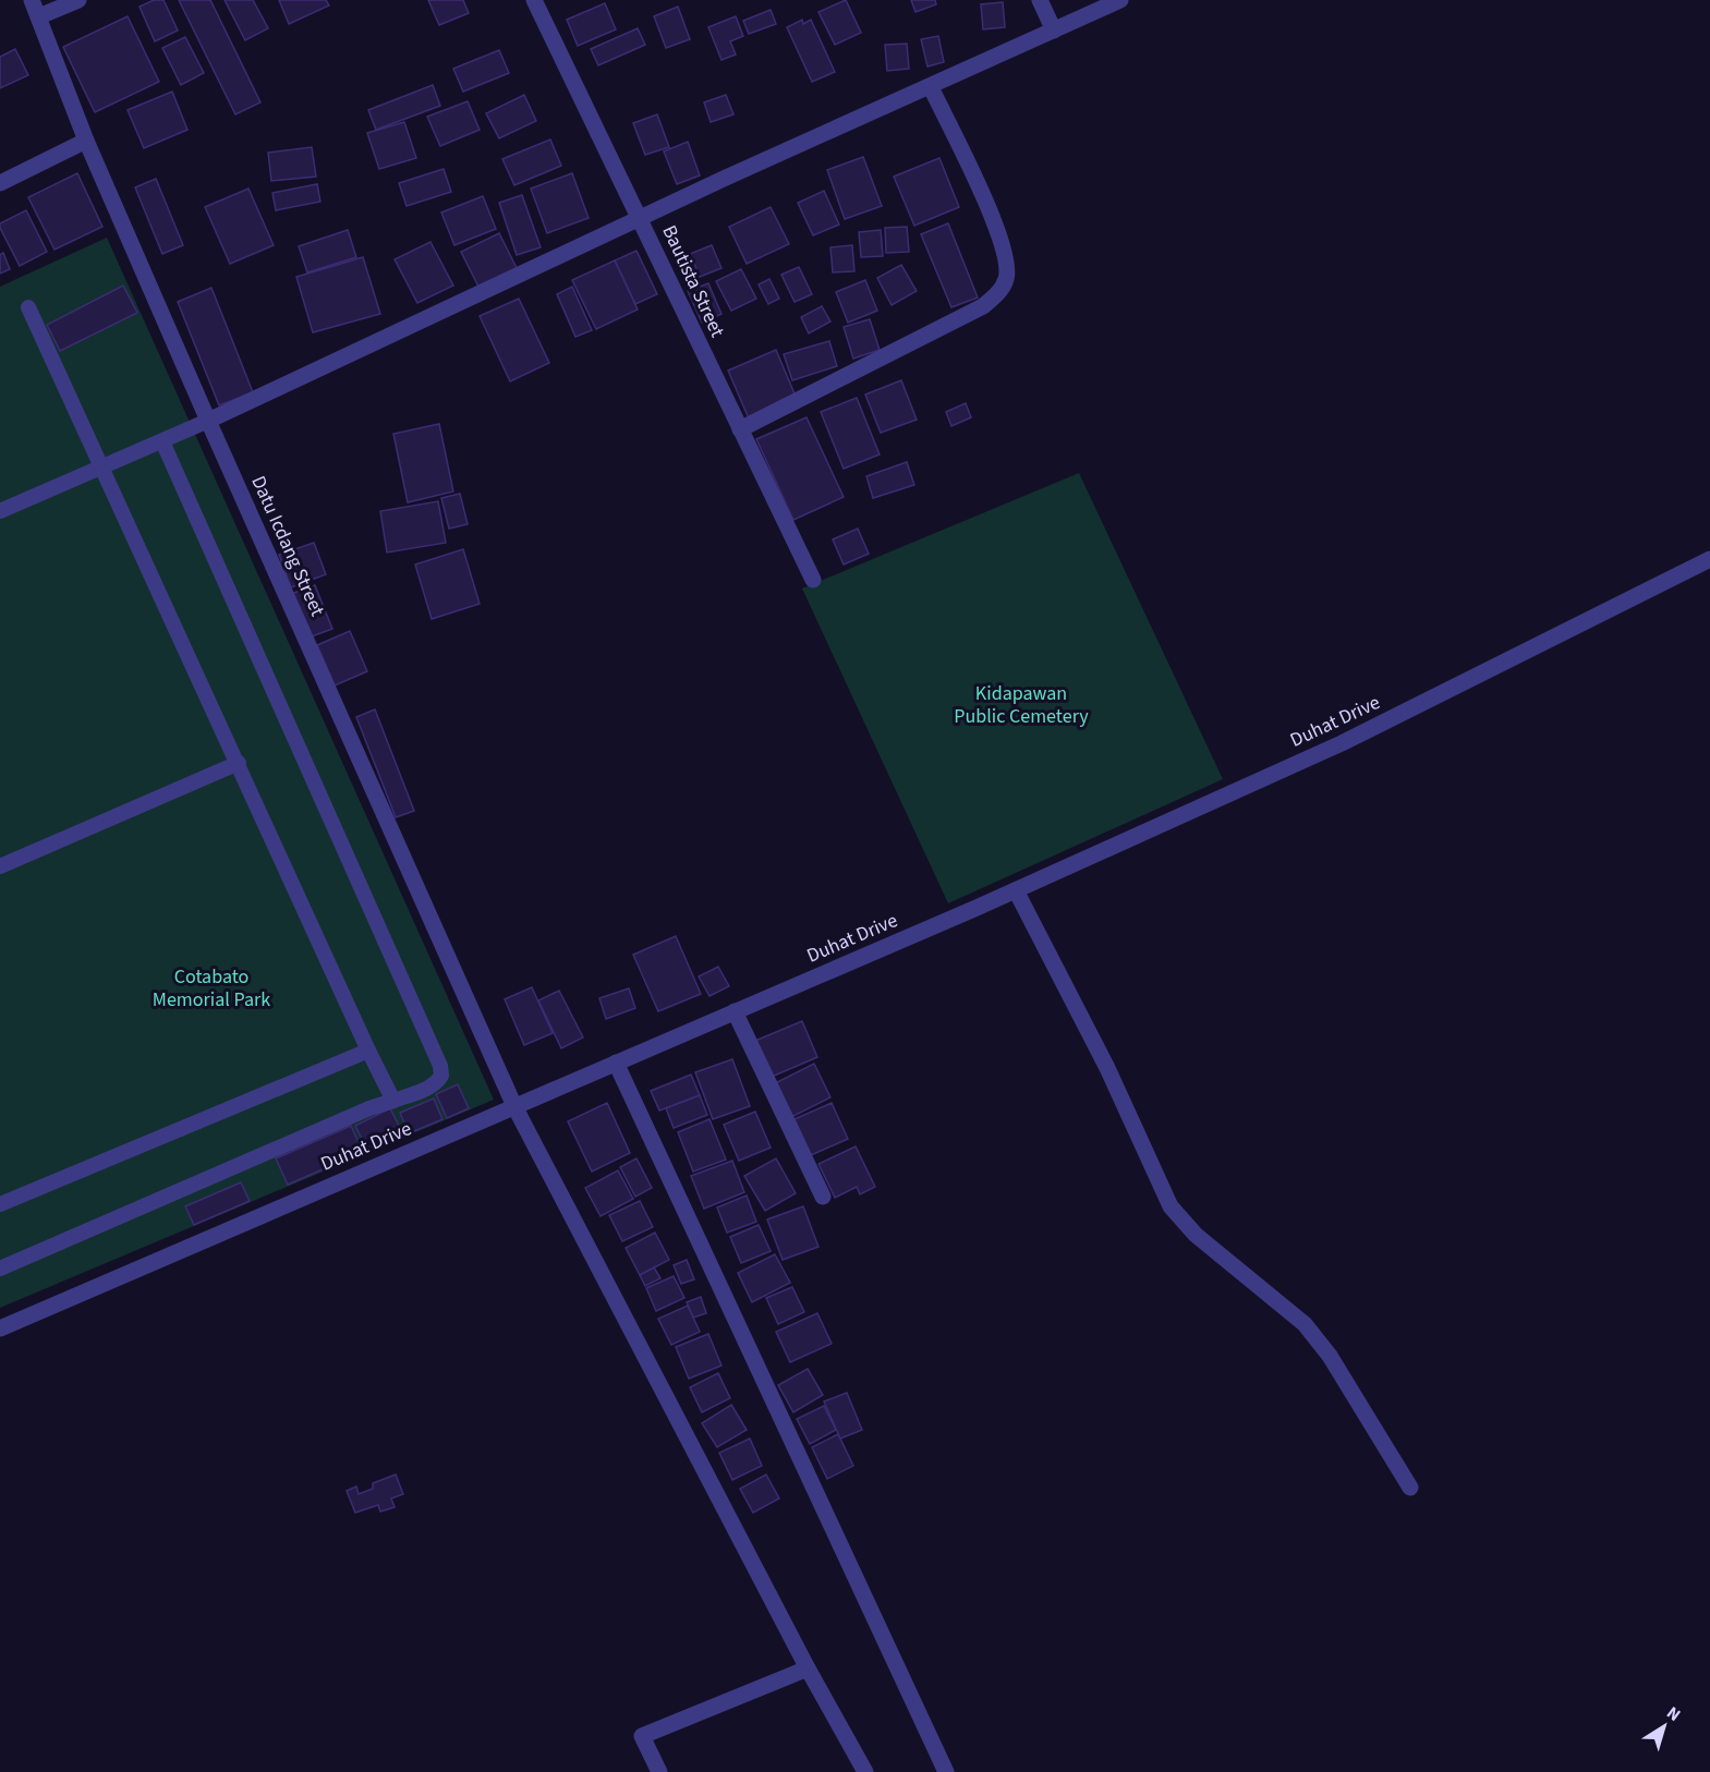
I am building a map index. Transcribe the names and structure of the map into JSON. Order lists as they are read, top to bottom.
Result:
{
  "streets": {
    "street": ["Bautista Street", "Datu Icdang Street", "Duhat Drive"]
  },
  "crossings": [
    ["Datu Icdang Street", "Duhat Drive"]
  ],
  "parks": ["Kidapawan Public Cemetery", "Cotabato Memorial Park"],
  "north": "top right"
}
